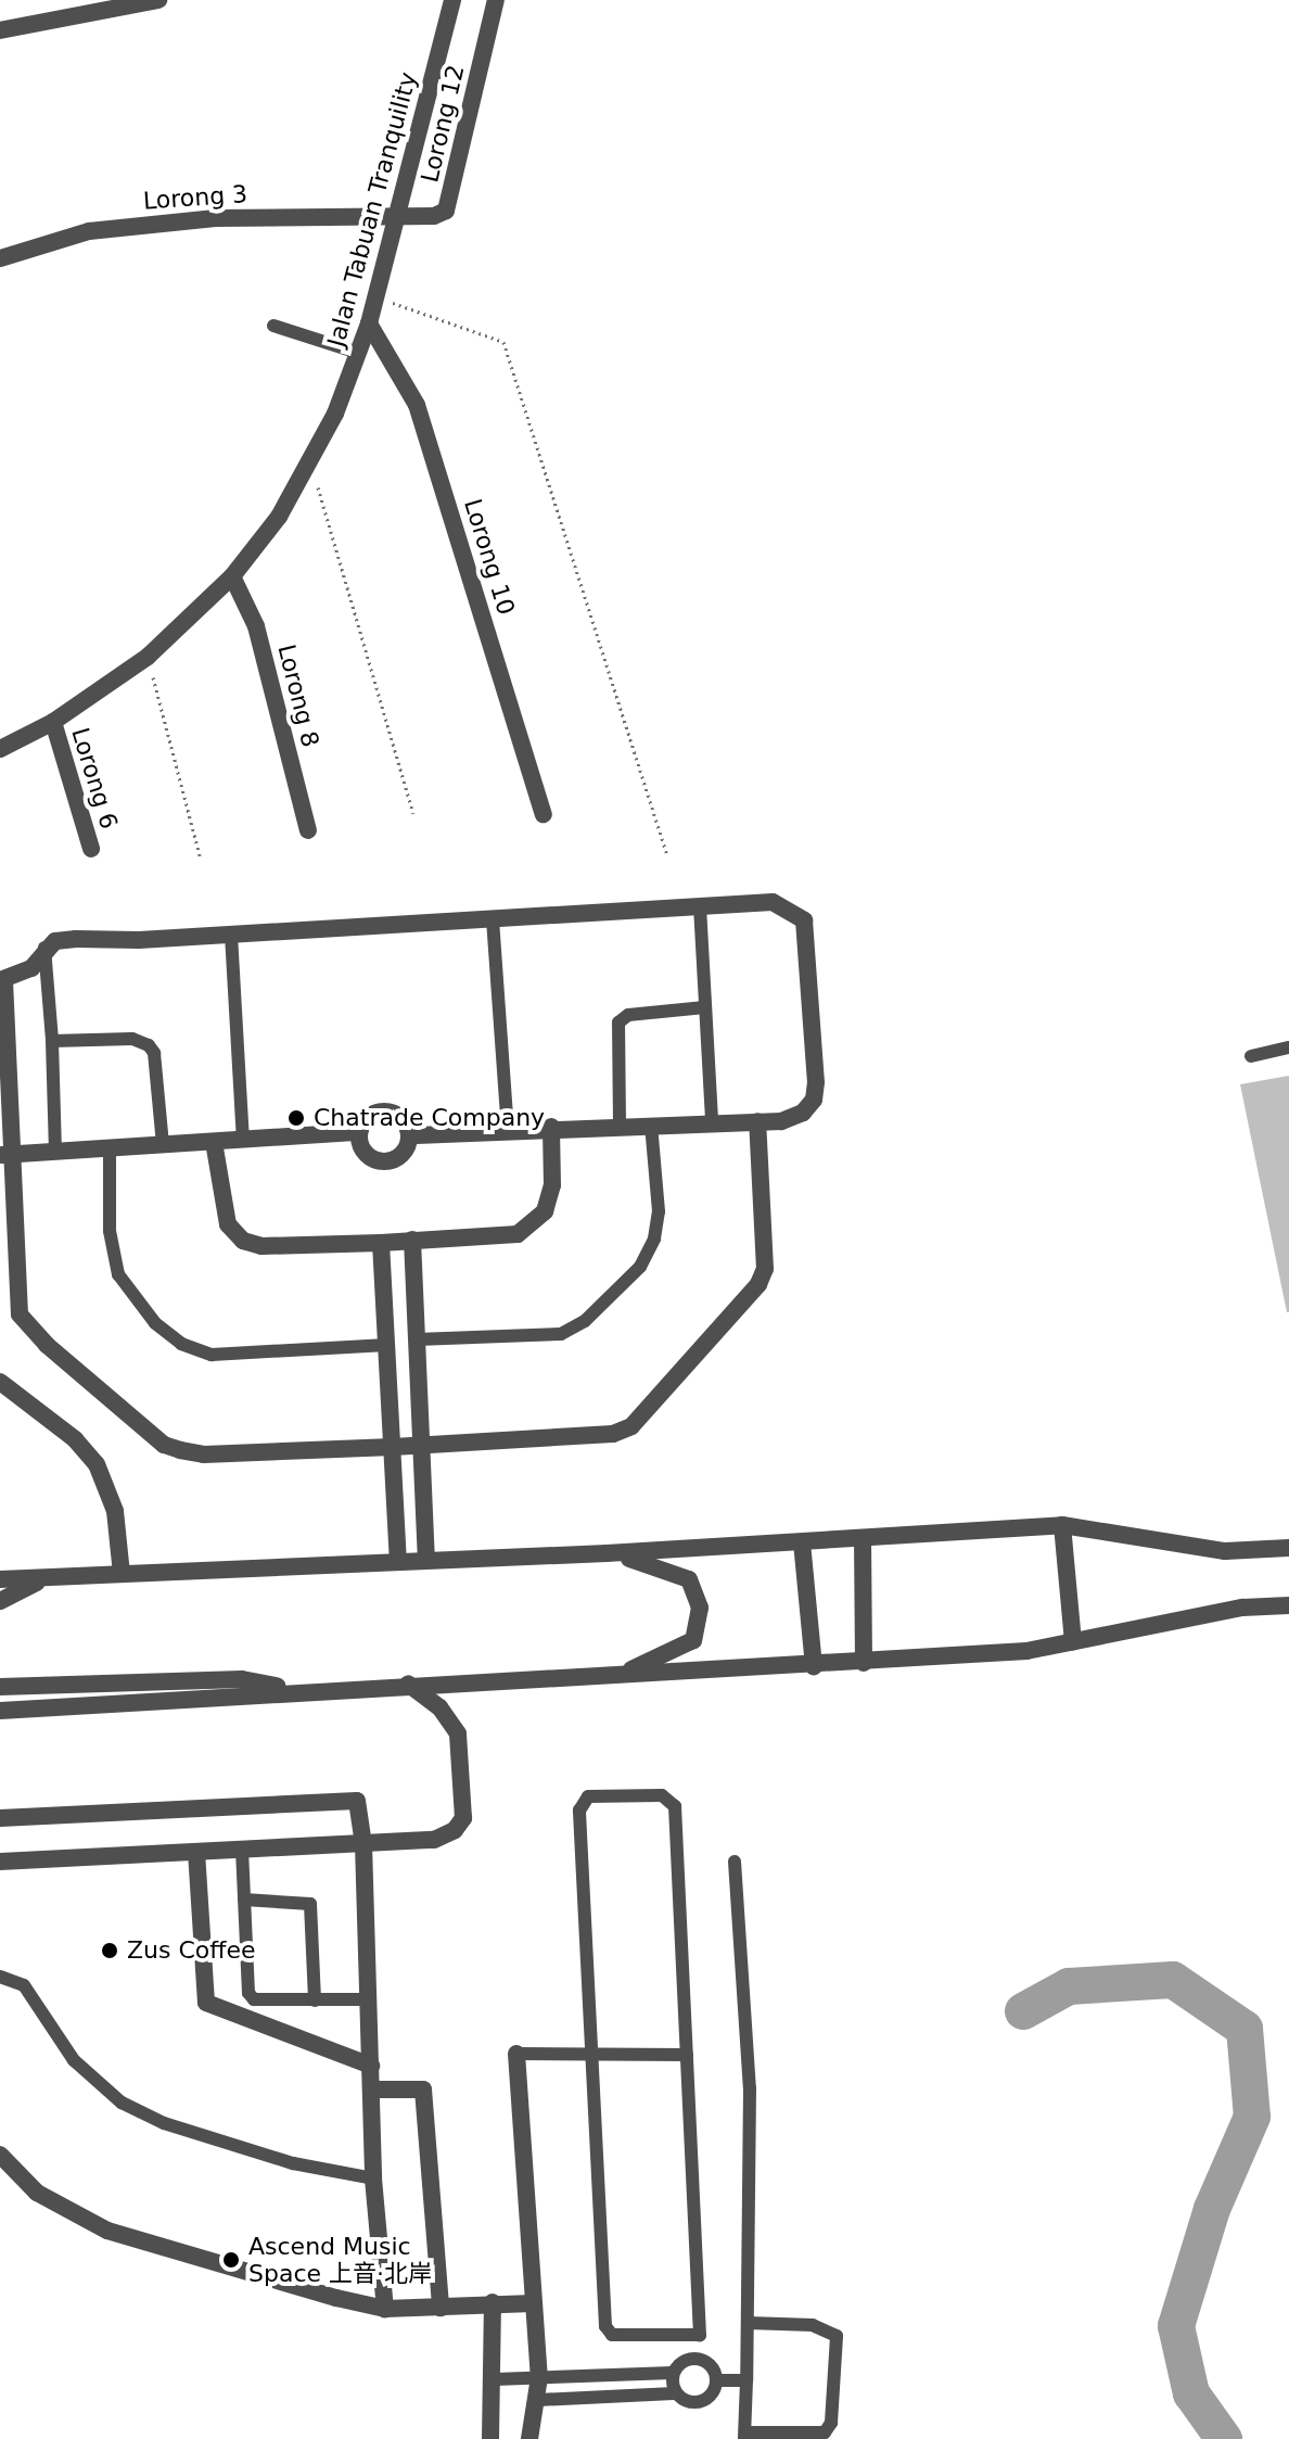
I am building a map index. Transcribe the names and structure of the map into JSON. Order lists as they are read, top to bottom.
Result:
{
  "streets": {
    "street": [
      "Lorong 12",
      "Lorong 3",
      "Jalan Tabuan Tranquility",
      "Lorong 10",
      "Lorong 8",
      "Lorong 6"
    ]
  },
  "crossings": [
    ["Lorong 12", "Lorong 3"],
    ["Lorong 12", "Jalan Tabuan Tranquility"],
    ["Lorong 3", "Jalan Tabuan Tranquility"],
    ["Jalan Tabuan Tranquility", "Lorong 10"],
    ["Jalan Tabuan Tranquility", "Lorong 8"],
    ["Jalan Tabuan Tranquility", "Lorong 6"]
  ],
  "places": ["Chatrade Company", "Zus Coffee", "Ascend Music Space 上音·北岸"]
}
